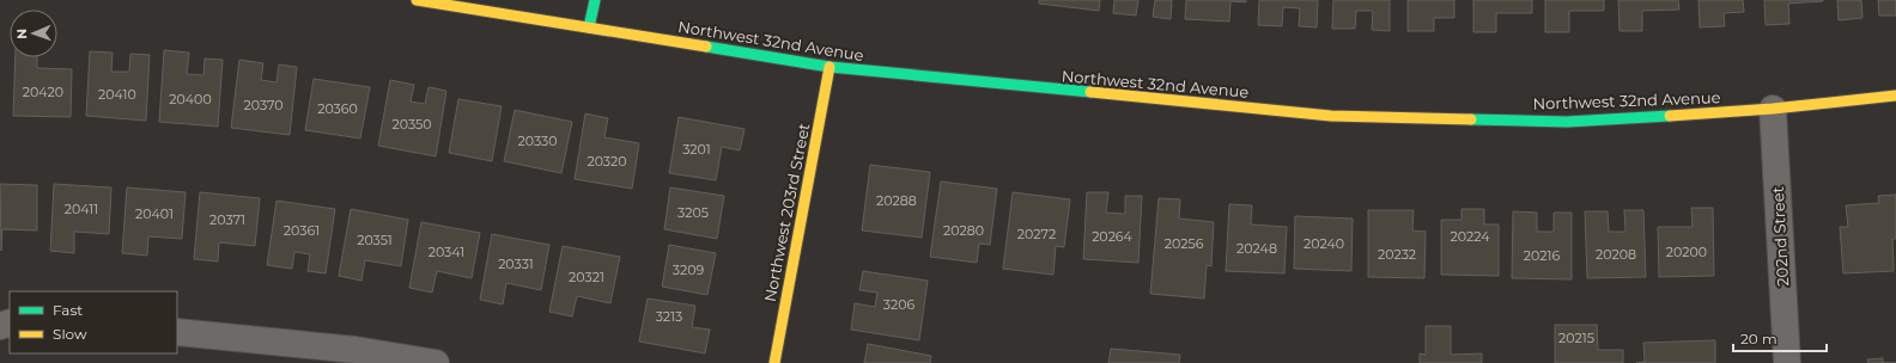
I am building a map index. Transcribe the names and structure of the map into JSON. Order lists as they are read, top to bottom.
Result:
{
  "streets": {
    "street": ["Northwest 32nd Avenue", "Northwest 203rd Street", "202nd Street"]
  },
  "crossings": [
    ["Northwest 32nd Avenue", "Northwest 203rd Street"],
    ["Northwest 32nd Avenue", "202nd Street"]
  ],
  "house_numbers": [
    "20420",
    "20410",
    "20400",
    "20370",
    "20360",
    "20350",
    "20330",
    "3201",
    "20320",
    "20288",
    "20411",
    "3205",
    "20401",
    "20371",
    "20361",
    "20280",
    "20272",
    "20264",
    "20224",
    "20351",
    "20256",
    "20240",
    "20248",
    "20341",
    "20200",
    "20232",
    "20208",
    "20216",
    "20331",
    "3209",
    "20321",
    "3206",
    "3213",
    "20215"
  ],
  "legend": ["Fast", "Slow"],
  "scale_bar": "20 m",
  "north": "left"
}
